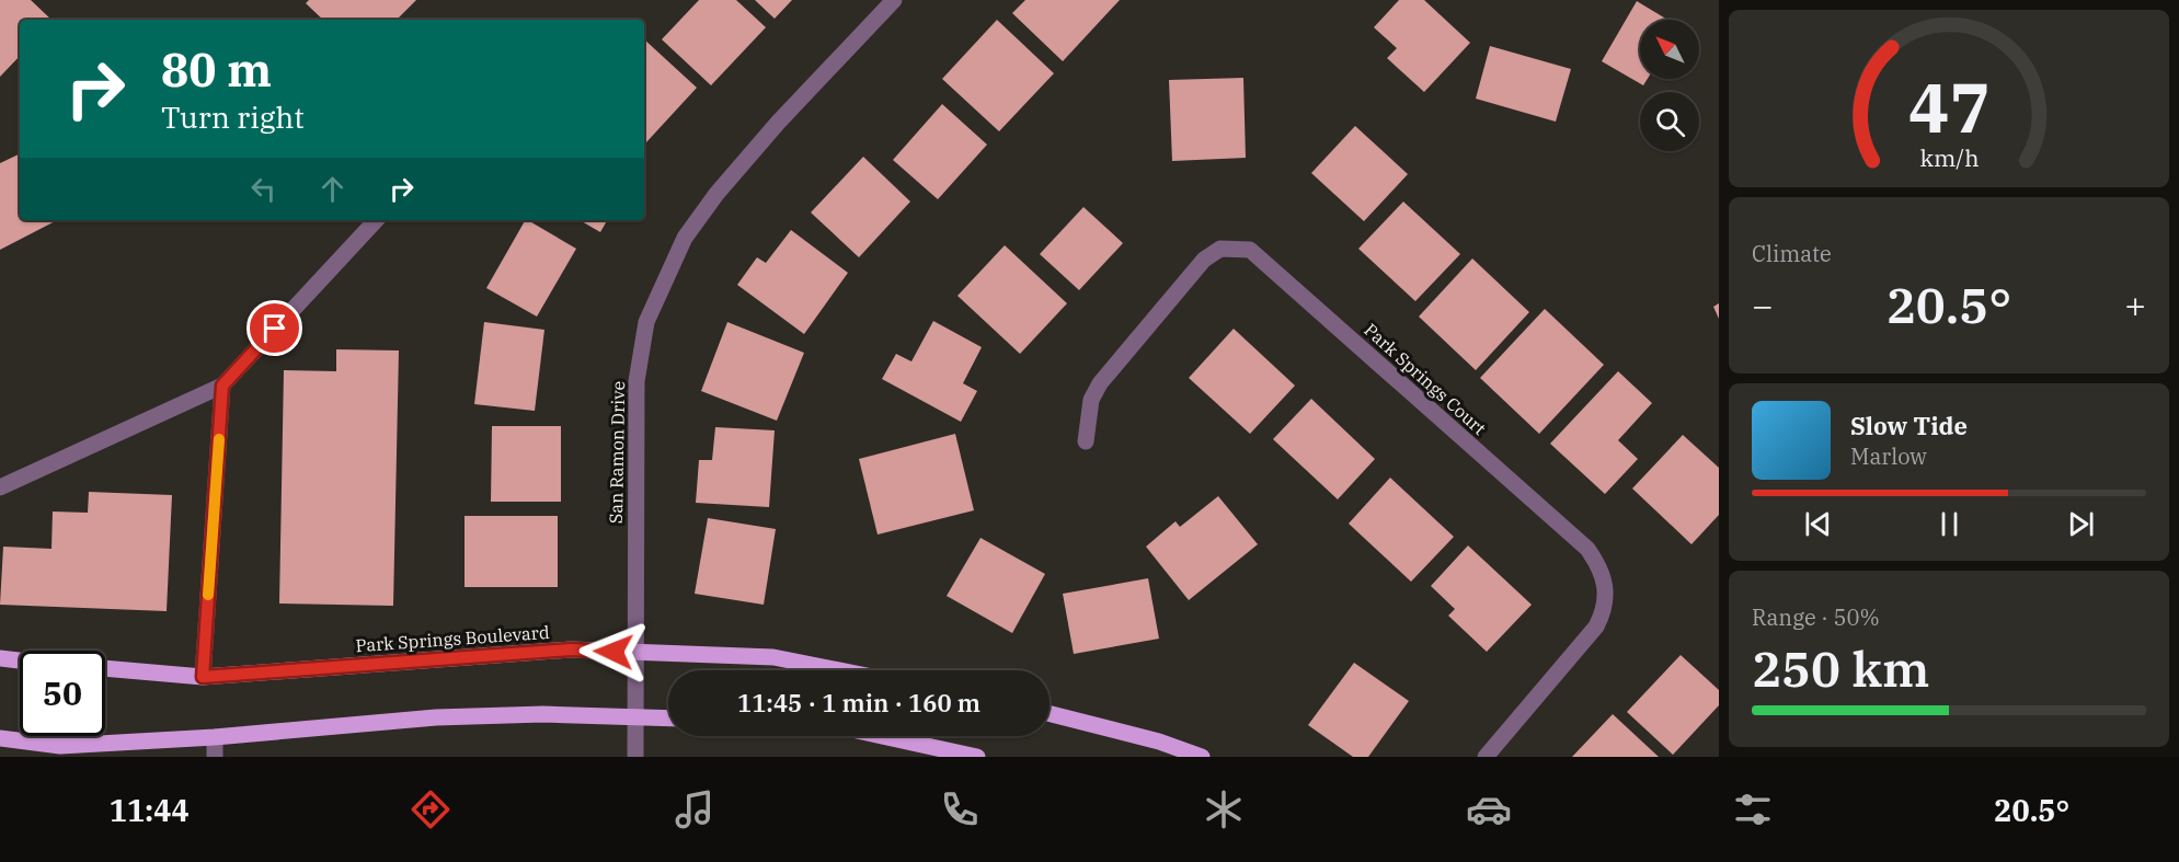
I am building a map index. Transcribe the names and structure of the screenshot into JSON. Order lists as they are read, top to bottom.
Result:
{
  "streets": {
    "main road": ["Park Springs Boulevard"],
    "street": ["Park Springs Court", "San Ramon Drive"]
  },
  "crossings": [
    ["San Ramon Drive", "Park Springs Boulevard"]
  ],
  "north": "top left",
  "page": {
    "turn": ["80 m", "Turn right"],
    "tile": [
      "Climate",
      ["Range · 50%", "250 km"]
    ],
    "heat": ["−", "20.5°", "+"],
    "song": ["Slow Tide", "Marlow"],
    "limit": "50",
    "trip": "11:45 · 1 min · 160 m",
    "tabs": ["11:44", "20.5°"],
    "gauge": ["47", "km/h"]
  }
}
